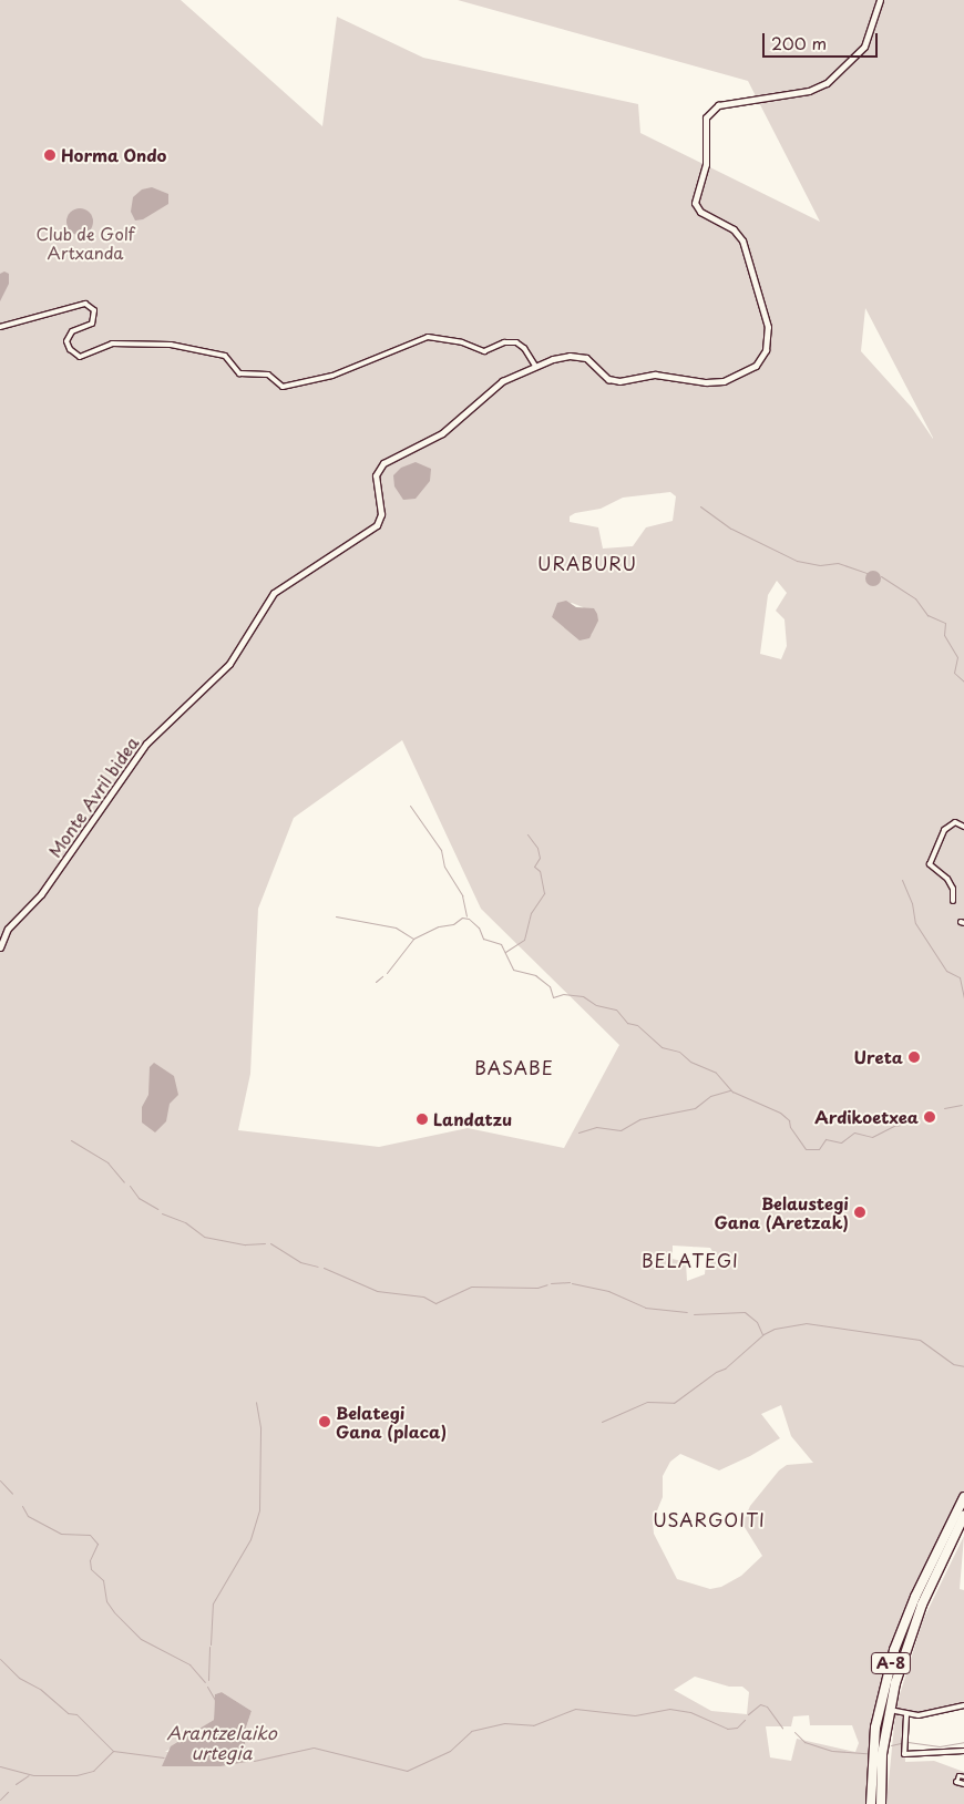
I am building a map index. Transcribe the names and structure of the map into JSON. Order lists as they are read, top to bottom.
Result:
{
  "streets": {
    "highway": ["A-8"],
    "street": ["Monte Avril bidea"]
  },
  "districts": [
    "URABURU",
    "BASABE",
    "BELATEGI",
    "USARGOITI"
  ],
  "water": ["Arantzelaiko urtegia"],
  "parks": ["Club de Golf Artxanda"],
  "places": [
    "Horma Ondo",
    "Ureta",
    "Ardikoetxea",
    "Landatzu",
    "Belaustegi Gana (Aretzak)",
    "Belategi Gana (placa)"
  ],
  "scale_bar": "200 m"
}
